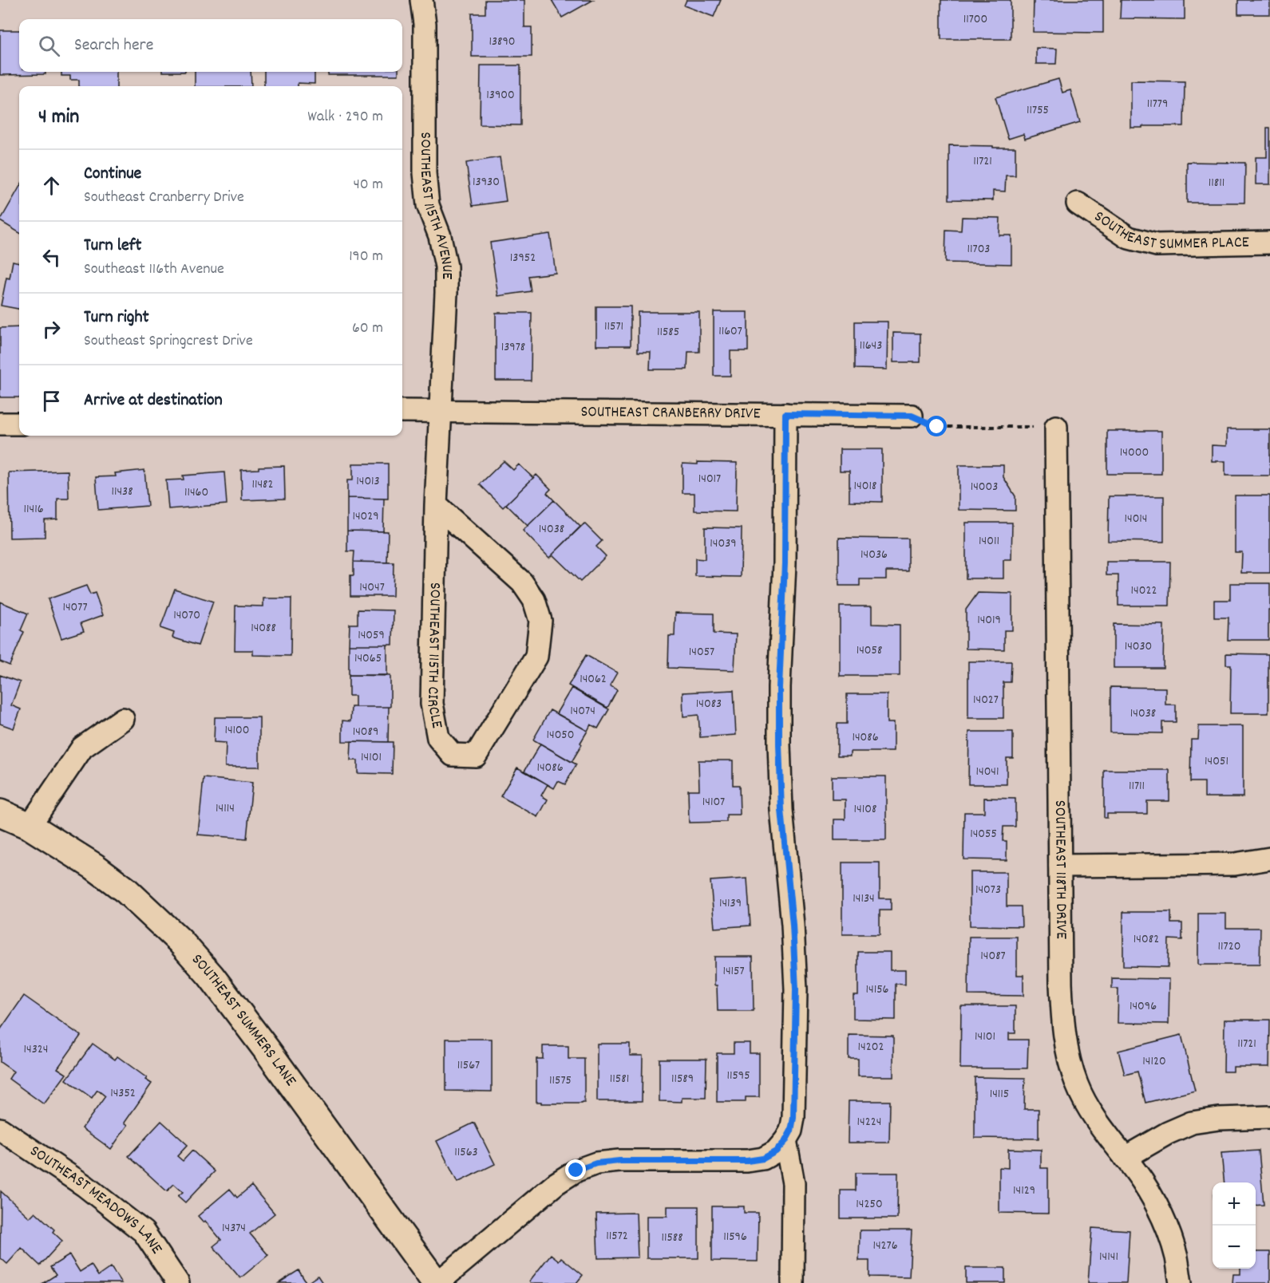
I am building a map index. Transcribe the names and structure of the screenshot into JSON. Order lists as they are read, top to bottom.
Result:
{
  "streets": {
    "street": [
      "SOUTHEAST 115TH AVENUE",
      "SOUTHEAST SUMMER PLACE",
      "SOUTHEAST CRANBERRY DRIVE",
      "SOUTHEAST 115TH CIRCLE",
      "SOUTHEAST 118TH DRIVE",
      "SOUTHEAST SUMMERS LANE",
      "SOUTHEAST MEADOWS LANE"
    ]
  },
  "crossings": [
    ["SOUTHEAST 115TH AVENUE", "SOUTHEAST CRANBERRY DRIVE"],
    ["SOUTHEAST 115TH AVENUE", "SOUTHEAST 115TH CIRCLE"],
    ["SOUTHEAST CRANBERRY DRIVE", "SOUTHEAST 115TH CIRCLE"]
  ],
  "house_numbers": [
    "11700",
    "13890",
    "13900",
    "11779",
    "11755",
    "11721",
    "13930",
    "11811",
    "11703",
    "13952",
    "11571",
    "11607",
    "11585",
    "11643",
    "13978",
    "14000",
    "14017",
    "14013",
    "11482",
    "14018",
    "14003",
    "11438",
    "11460",
    "11416",
    "14029",
    "14014",
    "14038",
    "14011",
    "14039",
    "14036",
    "14047",
    "14022",
    "14077",
    "14070",
    "14019",
    "14088",
    "14059",
    "14030",
    "14058",
    "14057",
    "14065",
    "14062",
    "14027",
    "14083",
    "14074",
    "14038",
    "14100",
    "14089",
    "14050",
    "14086",
    "14101",
    "14051",
    "14086",
    "14041",
    "11711",
    "14107",
    "14114",
    "14108",
    "14055",
    "14073",
    "14134",
    "14139",
    "14082",
    "11720",
    "14087",
    "14157",
    "14156",
    "14096",
    "14101",
    "11721",
    "14202",
    "14324",
    "14120",
    "11567",
    "11595",
    "11581",
    "11589",
    "11575",
    "14352",
    "14115",
    "14224",
    "11563",
    "14129",
    "14250",
    "14374",
    "11572",
    "11596",
    "11588",
    "14276",
    "14141"
  ],
  "page": {
    "search": "Search here",
    "heading": ["4 min", "Walk · 290 m"],
    "list": [
      ["Continue", "Southeast Cranberry Drive", "40 m"],
      ["Turn left", "Southeast 116th Avenue", "190 m"],
      ["Turn right", "Southeast Springcrest Drive", "60 m"],
      "Arrive at destination"
    ],
    "map_buttons": ["+", "−"]
  }
}
